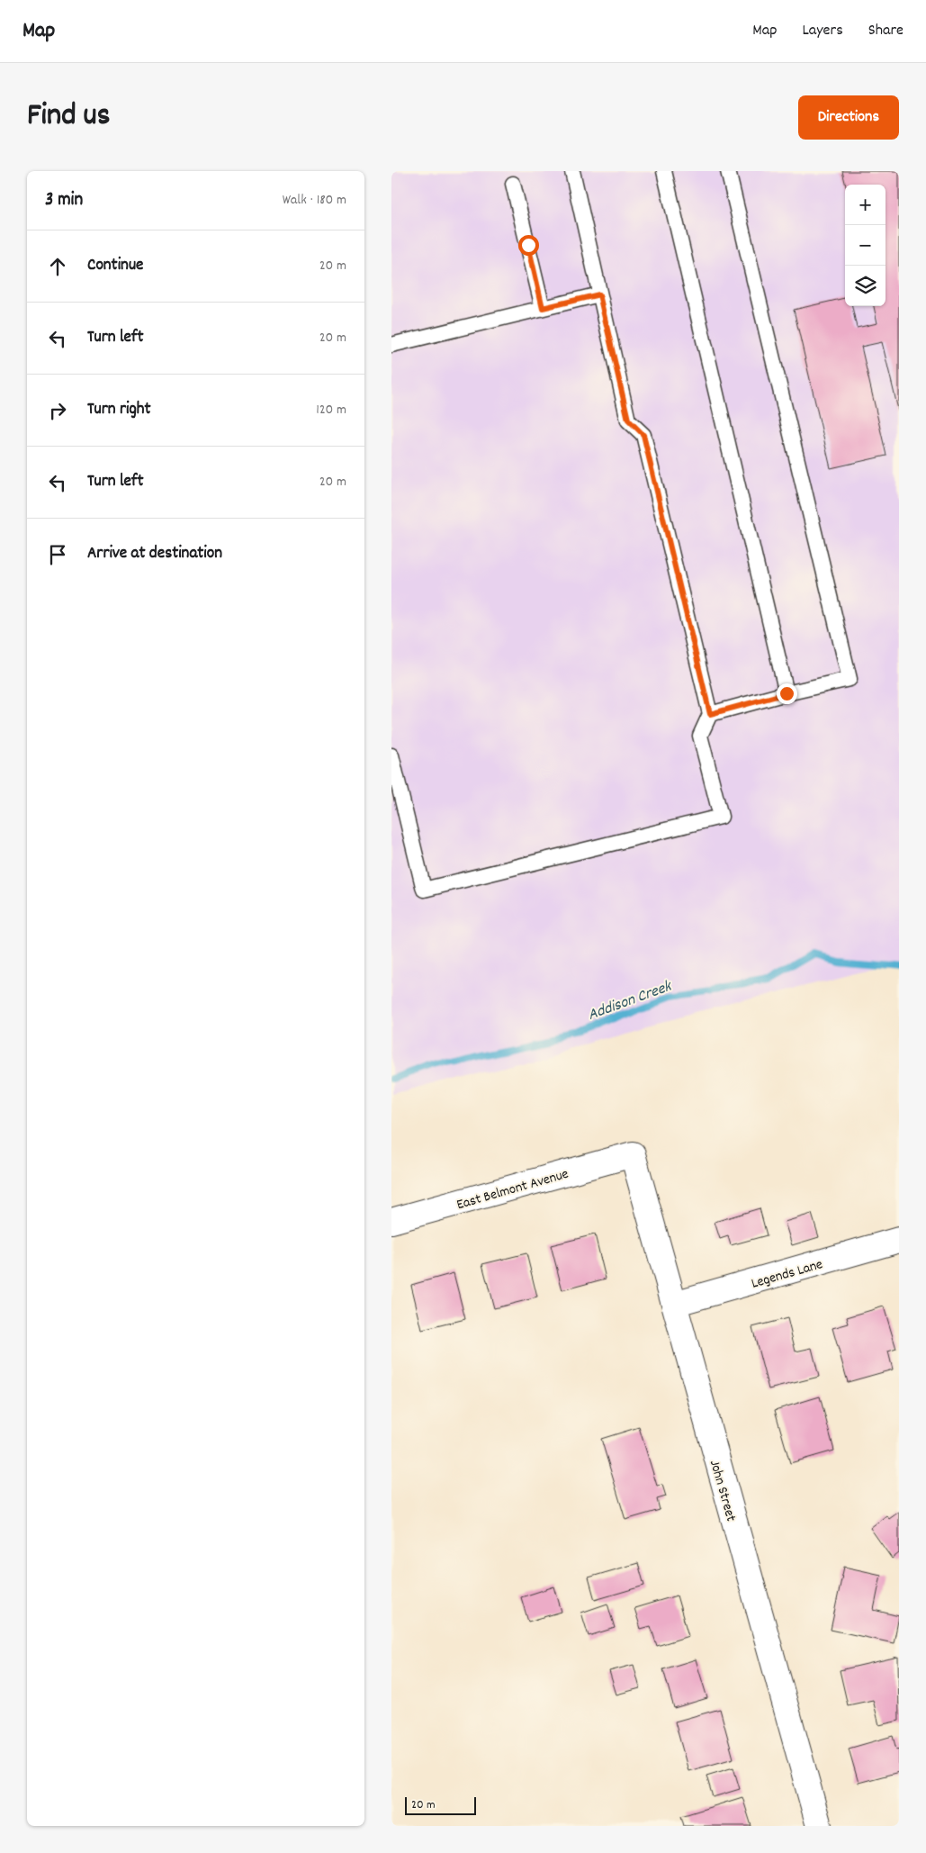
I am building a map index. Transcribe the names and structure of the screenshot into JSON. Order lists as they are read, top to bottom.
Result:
{
  "streets": {
    "street": ["East Belmont Avenue", "Legends Lane", "John Street"]
  },
  "crossings": [
    ["East Belmont Avenue", "John Street"],
    ["Legends Lane", "John Street"]
  ],
  "water": ["Addison Creek"],
  "scale_bar": "20 m",
  "page": {
    "header": "Map",
    "nav": ["Map", "Layers", "Share"],
    "title": "Find us",
    "buttons": "Directions",
    "heading": ["3 min", "Walk · 180 m"],
    "map_buttons": ["+", "−"],
    "list": [
      ["Continue", "20 m"],
      ["Turn left", "20 m"],
      ["Turn right", "120 m"],
      ["Turn left", "20 m"],
      "Arrive at destination"
    ],
    "scale": "20 m"
  }
}
